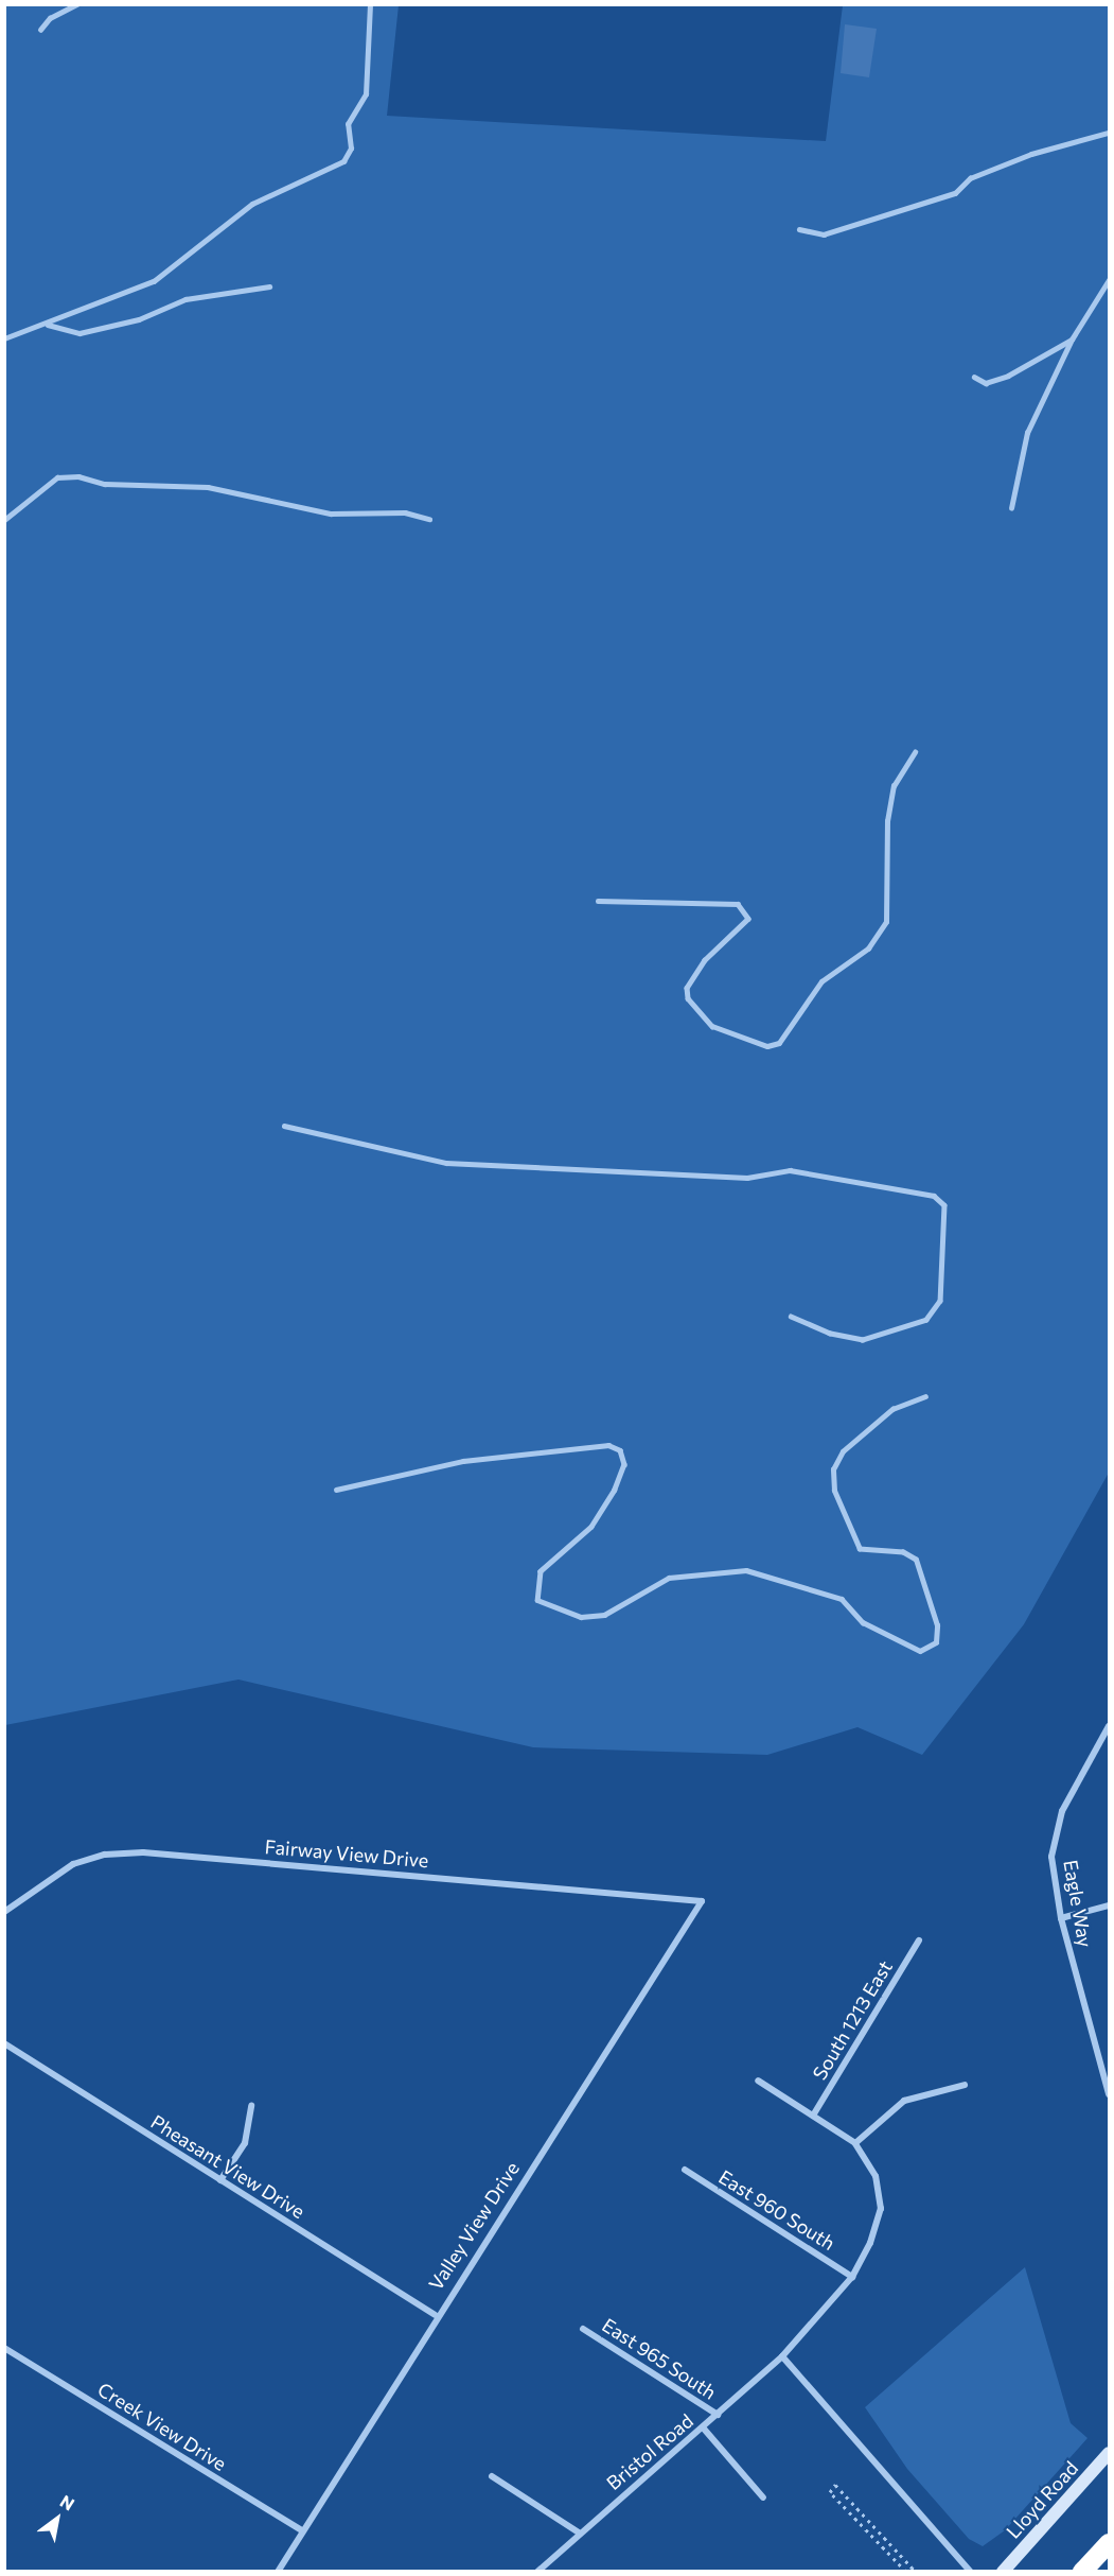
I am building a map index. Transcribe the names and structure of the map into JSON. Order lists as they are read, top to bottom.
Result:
{
  "streets": {
    "street": [
      "Fairway View Drive",
      "Eagle Way",
      "South 1213 East",
      "Pheasant View Drive",
      "East 960 South",
      "Valley View Drive",
      "East 965 South",
      "Creek View Drive",
      "Bristol Road",
      "Lloyd Road"
    ]
  },
  "crossings": [
    ["Fairway View Drive", "Valley View Drive"],
    ["South 1213 East", "Bristol Road"],
    ["Pheasant View Drive", "Valley View Drive"],
    ["East 960 South", "Bristol Road"],
    ["Valley View Drive", "Creek View Drive"],
    ["East 965 South", "Bristol Road"]
  ],
  "north": "top right"
}
